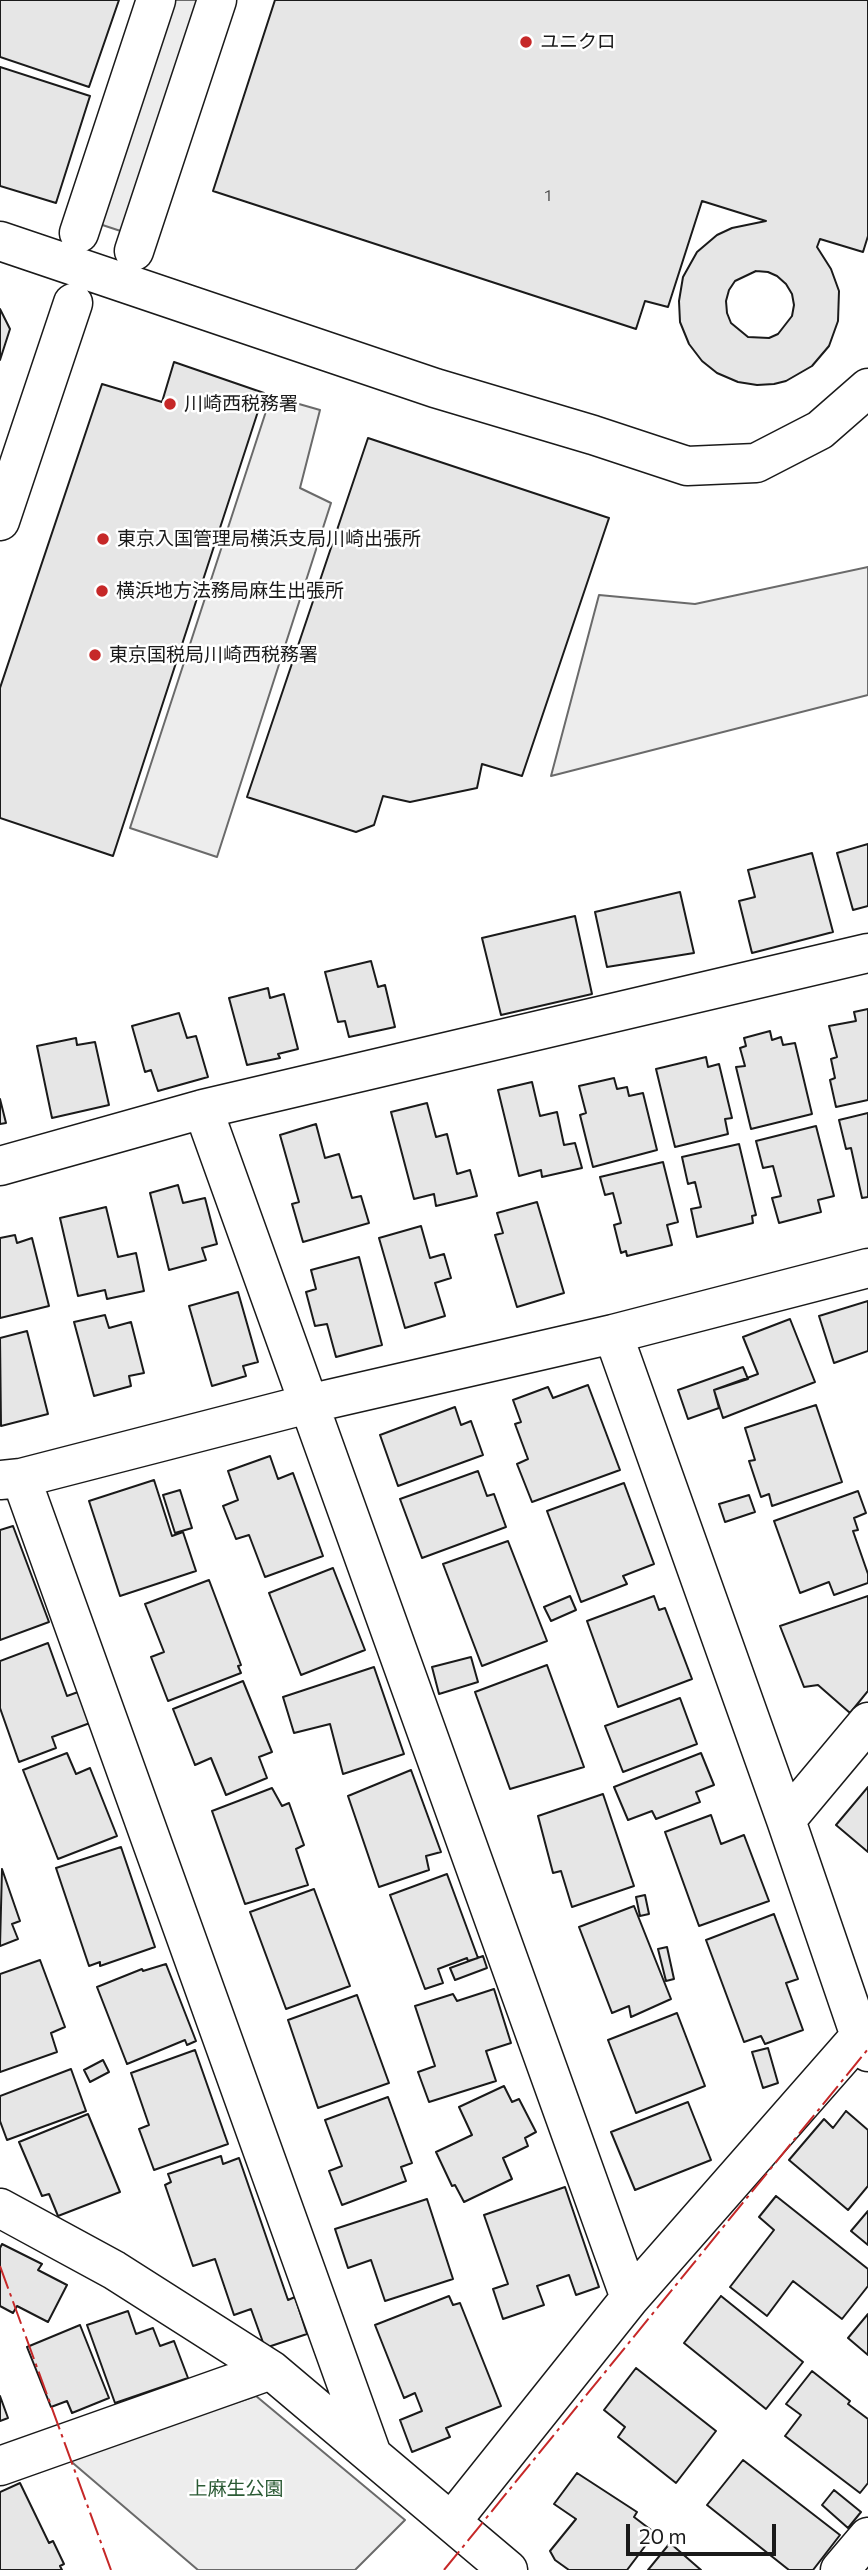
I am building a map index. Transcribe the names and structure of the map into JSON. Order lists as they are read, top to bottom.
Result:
{
  "parks": ["上麻生公園"],
  "places": [
    "ユニクロ",
    "川崎西税務署",
    "東京入国管理局横浜支局川崎出張所",
    "横浜地方法務局麻生出張所",
    "東京国税局川崎西税務署"
  ],
  "house_numbers": ["1"],
  "scale_bar": "20 m"
}
